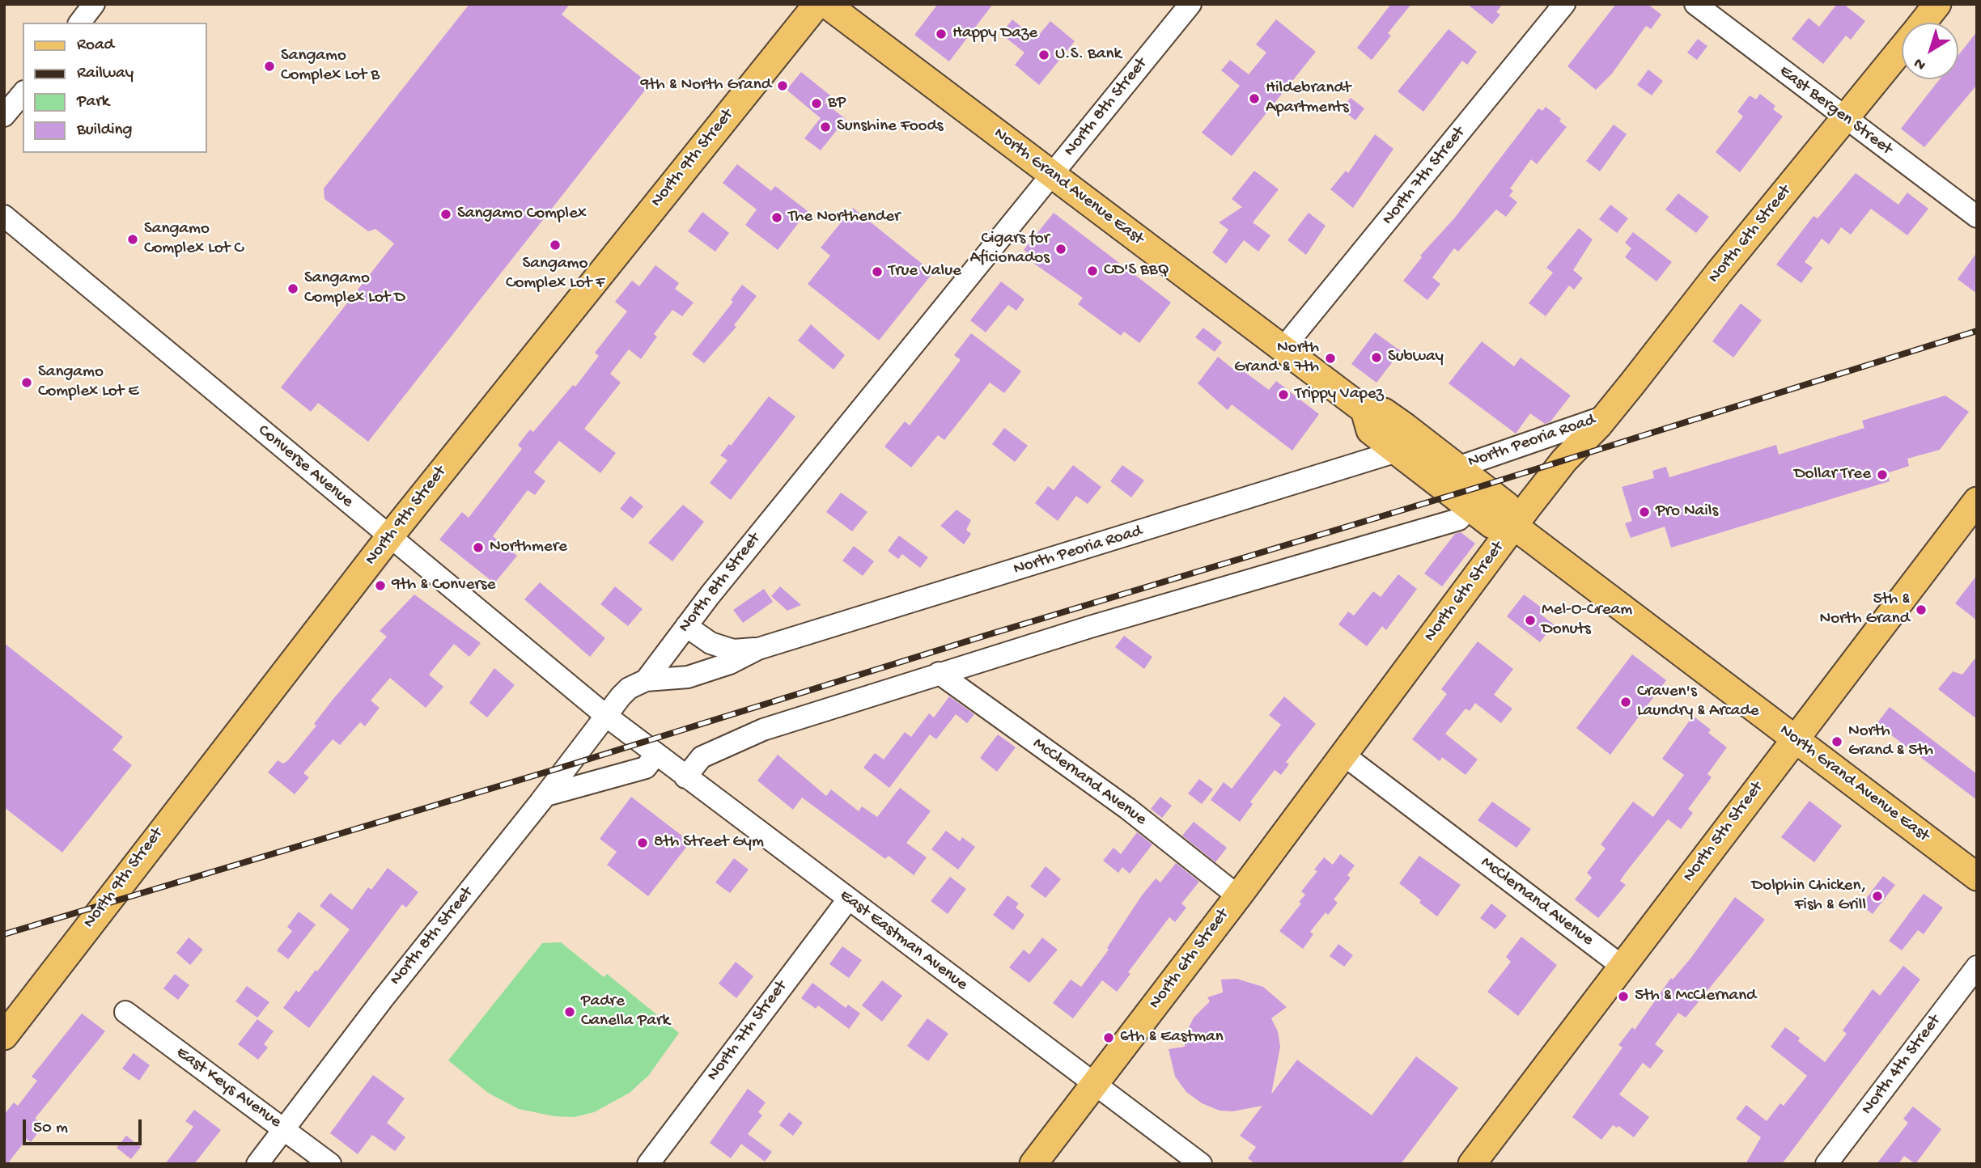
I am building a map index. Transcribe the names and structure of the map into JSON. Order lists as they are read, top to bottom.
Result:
{
  "streets": {
    "main road": [
      "North 9th Street",
      "North Grand Avenue East",
      "North 6th Street",
      "North 5th Street"
    ],
    "street": [
      "North 8th Street",
      "East Bergen Street",
      "North 7th Street",
      "North Peoria Road",
      "Converse Avenue",
      "McClernand Avenue",
      "East Eastman Avenue",
      "North 4th Street",
      "East Keys Avenue"
    ]
  },
  "crossings": [
    ["North 8th Street", "North Grand Avenue East"],
    ["North 8th Street", "North Peoria Road"],
    ["North 8th Street", "Converse Avenue"],
    ["North 8th Street", "East Eastman Avenue"],
    ["North 8th Street", "East Keys Avenue"],
    ["East Bergen Street", "North 6th Street"],
    ["North 9th Street", "Converse Avenue"],
    ["North 7th Street", "North Grand Avenue East"],
    ["North 7th Street", "East Eastman Avenue"],
    ["North Grand Avenue East", "North 6th Street"],
    ["North Grand Avenue East", "North Peoria Road"],
    ["North Grand Avenue East", "North 5th Street"],
    ["North 6th Street", "North Peoria Road"],
    ["North 6th Street", "McClernand Avenue"],
    ["North 6th Street", "East Eastman Avenue"],
    ["Converse Avenue", "East Eastman Avenue"],
    ["McClernand Avenue", "North 5th Street"]
  ],
  "places": [
    "Happy Daze",
    "U.S. Bank",
    "Sangamo Complex Lot B",
    "9th & North Grand",
    "Hildebrandt Apartments",
    "BP",
    "Sunshine Foods",
    "Sangamo Complex",
    "The Northender",
    "Sangamo Complex Lot C",
    "Sangamo Complex Lot F",
    "Cigars for Aficionados",
    "CD'S BBQ",
    "True Value",
    "Sangamo Complex Lot D",
    "Subway",
    "North Grand & 7th",
    "Sangamo Complex Lot E",
    "Trippy Vapez",
    "Dollar Tree",
    "Pro Nails",
    "Northmere",
    "9th & Converse",
    "5th & North Grand",
    "Mel-O-Cream Donuts",
    "Craven's Laundry & Arcade",
    "North Grand & 5th",
    "8th Street Gym",
    "Dolphin Chicken, Fish & Grill",
    "5th & McClernand",
    "Padre Canella Park",
    "6th & Eastman"
  ],
  "legend": [
    "Road",
    "Railway",
    "Park",
    "Building"
  ],
  "scale_bar": "50 m",
  "north": "bottom left"
}
